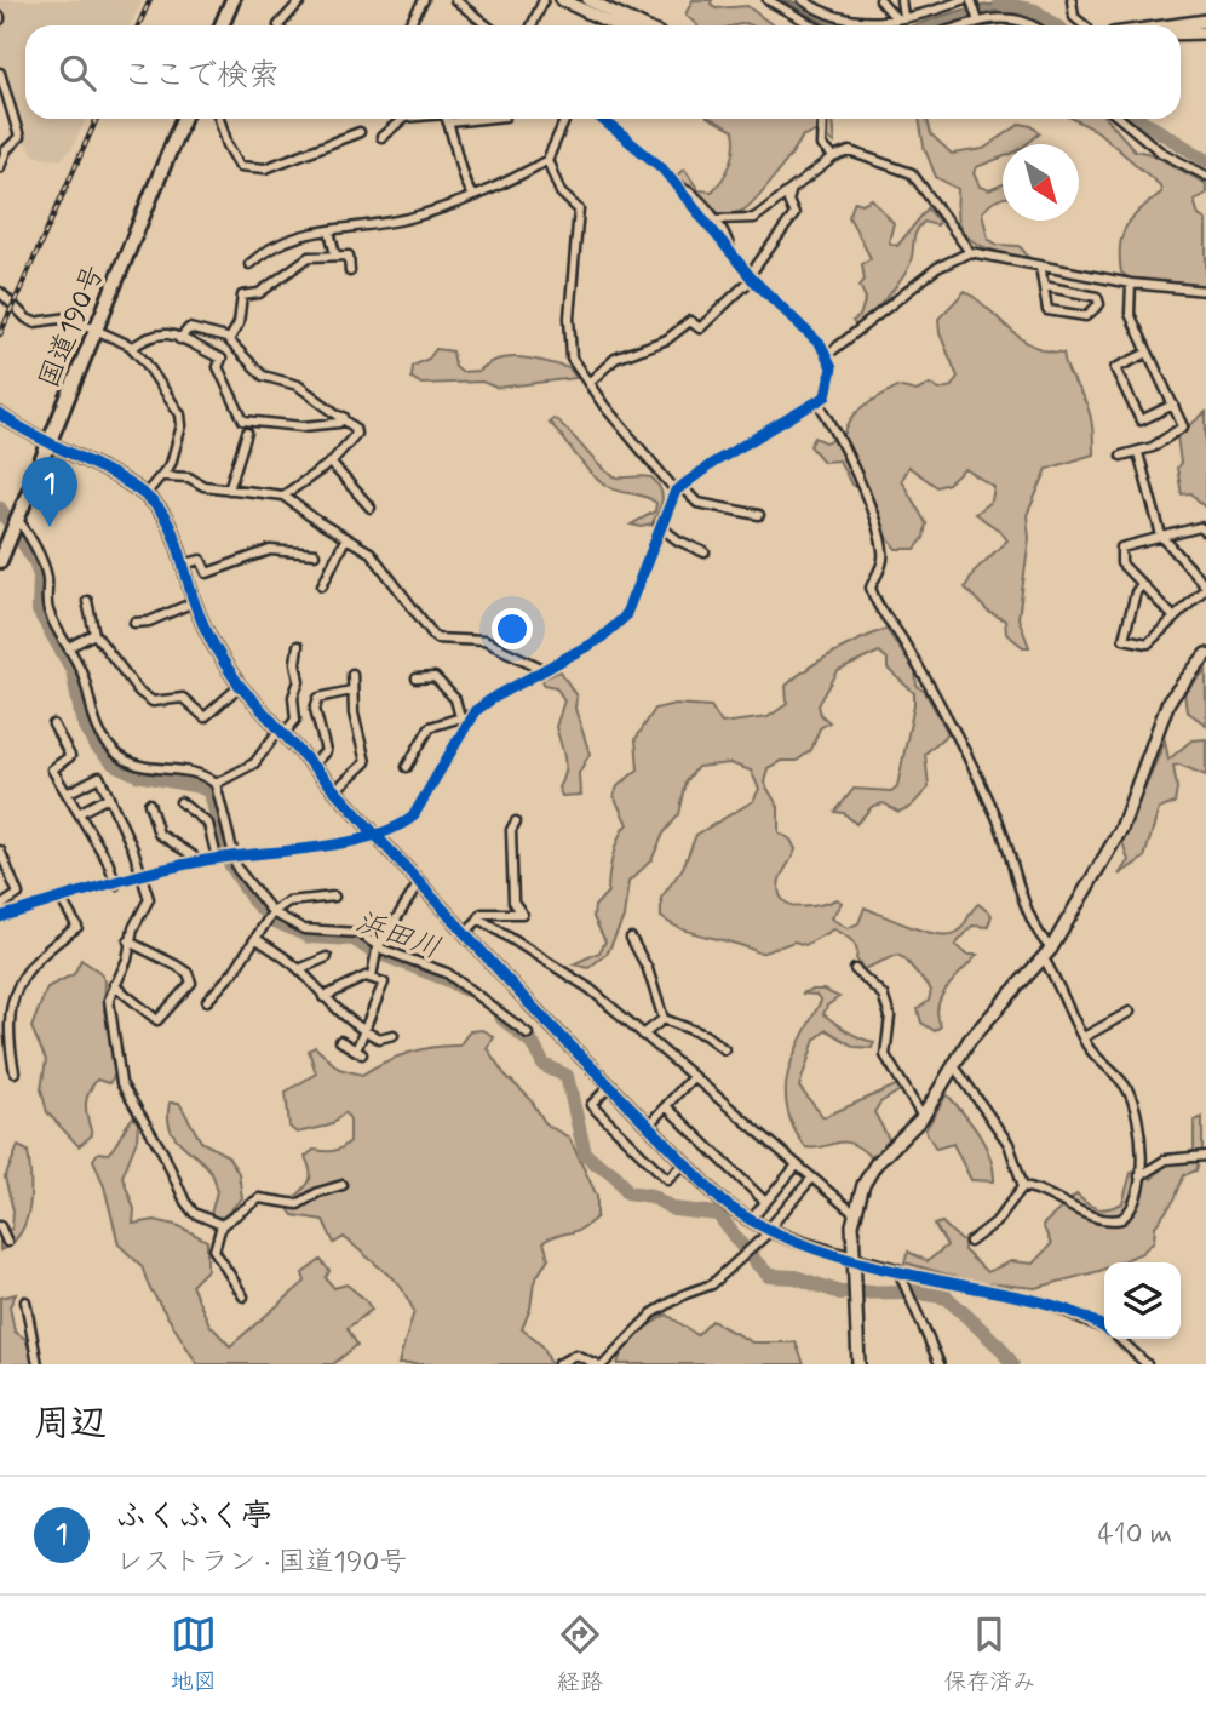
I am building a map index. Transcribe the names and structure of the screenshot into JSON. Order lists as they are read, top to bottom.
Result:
{
  "streets": {
    "highway": ["国道190号"]
  },
  "water": ["浜田川"],
  "north": "bottom right",
  "page": {
    "search": "ここで検索",
    "pins": "1",
    "heading": "周辺",
    "list": [
      {
        "mark": "1",
        "name": "ふくふく亭",
        "note": "レストラン · 国道190号",
        "value": "410 m"
      }
    ],
    "nav": ["地図", "経路", "保存済み"]
  }
}
